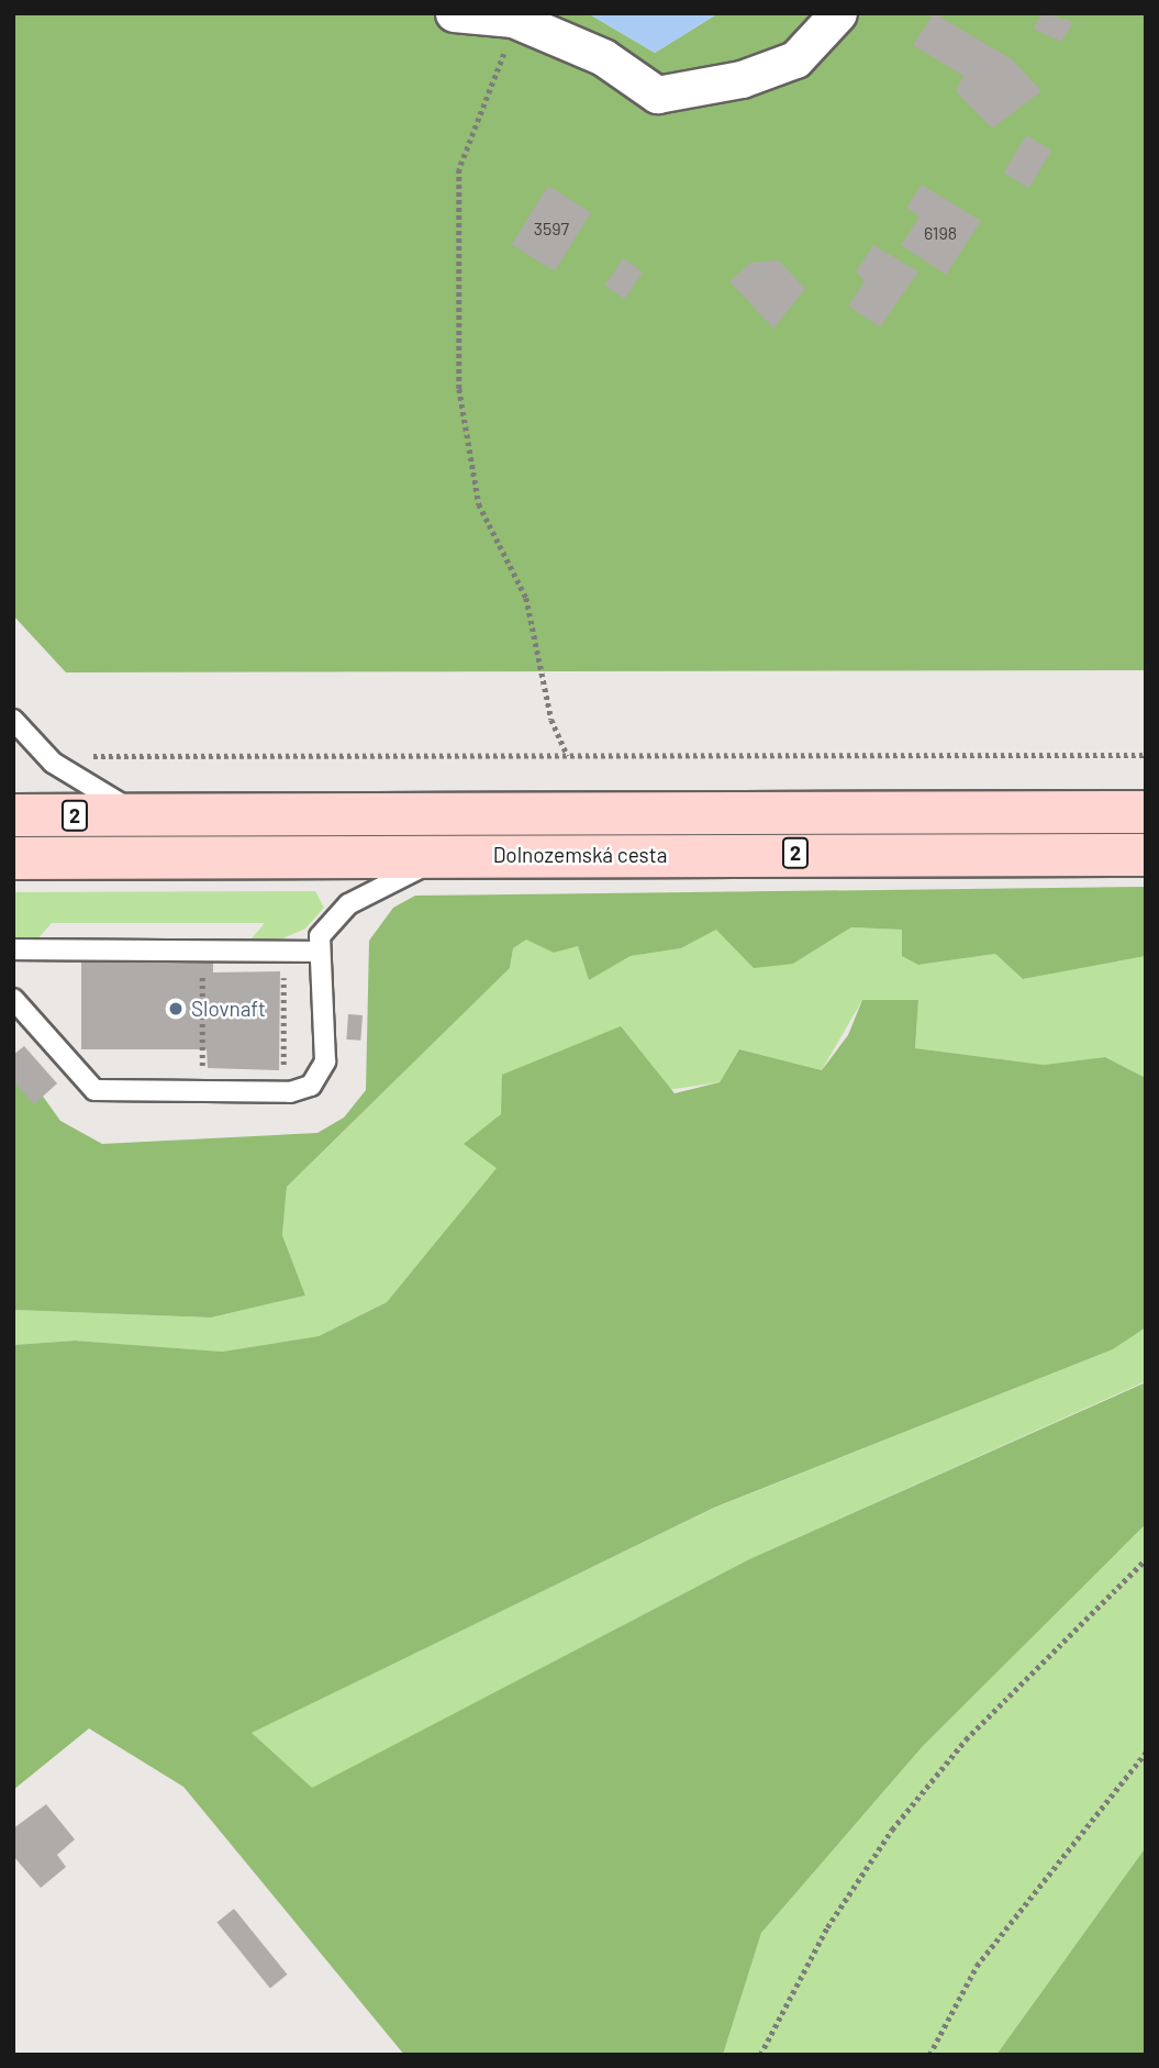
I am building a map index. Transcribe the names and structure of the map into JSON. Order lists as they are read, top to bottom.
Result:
{
  "streets": {
    "main road": ["2", "Dolnozemská cesta"]
  },
  "places": ["Slovnaft"],
  "house_numbers": ["3597", "6198"]
}
